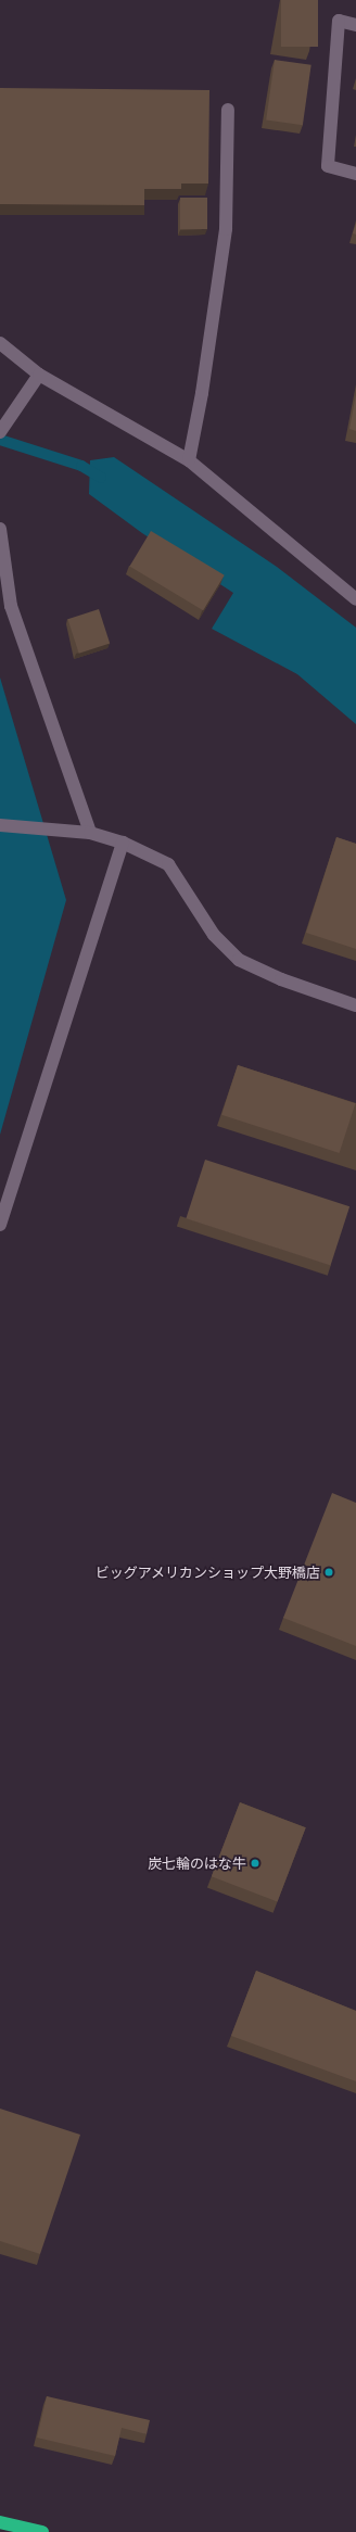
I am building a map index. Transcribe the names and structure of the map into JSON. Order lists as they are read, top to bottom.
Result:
{
  "places": ["ビッグアメリカンショップ大野橋店", "炭七輪のはな牛"]
}
